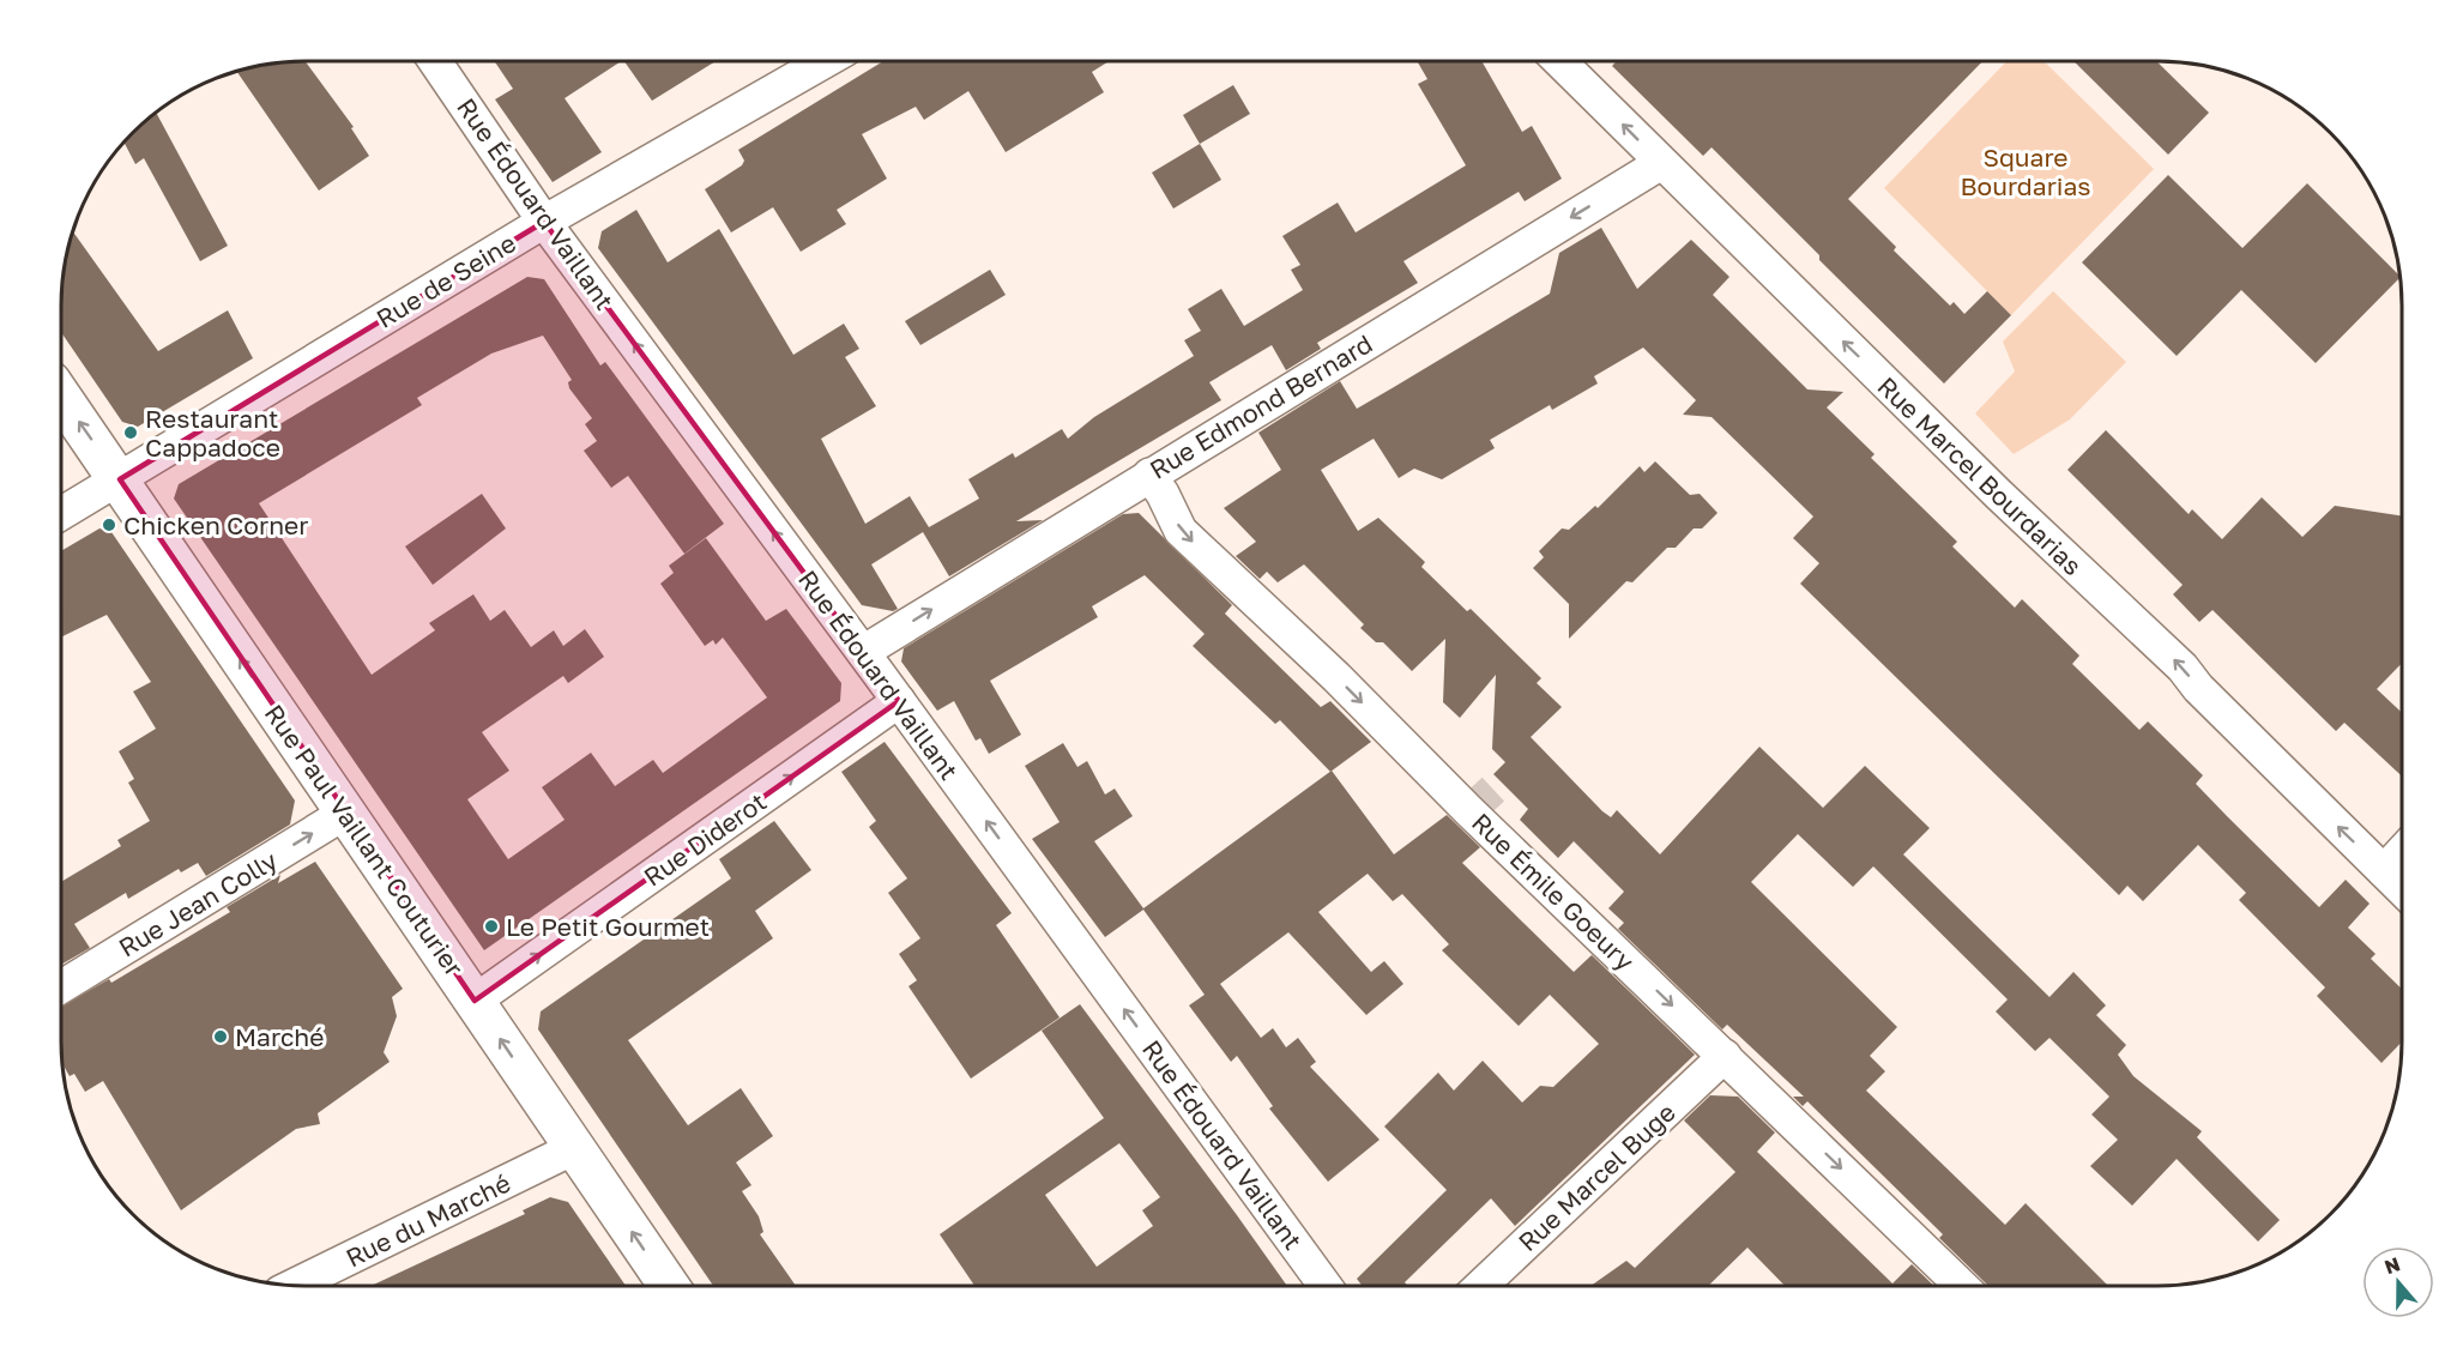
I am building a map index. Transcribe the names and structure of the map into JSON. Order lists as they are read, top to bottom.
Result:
{
  "streets": {
    "street": [
      "Rue Édouard Vaillant",
      "Rue de Seine",
      "Rue Edmond Bernard",
      "Rue Marcel Bourdarias",
      "Rue Diderot",
      "Rue Paul Vaillant Couturier",
      "Rue Émile Goeury",
      "Rue Jean Colly",
      "Rue Marcel Buge",
      "Rue du Marché"
    ]
  },
  "crossings": [
    ["Rue Édouard Vaillant", "Rue de Seine"],
    ["Rue Édouard Vaillant", "Rue Edmond Bernard"],
    ["Rue Édouard Vaillant", "Rue Diderot"],
    ["Rue de Seine", "Rue Paul Vaillant Couturier"],
    ["Rue Edmond Bernard", "Rue Marcel Bourdarias"],
    ["Rue Edmond Bernard", "Rue Émile Goeury"],
    ["Rue Diderot", "Rue Paul Vaillant Couturier"],
    ["Rue Paul Vaillant Couturier", "Rue Jean Colly"],
    ["Rue Paul Vaillant Couturier", "Rue du Marché"],
    ["Rue Émile Goeury", "Rue Marcel Buge"]
  ],
  "one_way": [
    "Rue Édouard Vaillant",
    "Rue Marcel Bourdarias",
    "Rue Diderot",
    "Rue Paul Vaillant Couturier",
    "Rue Émile Goeury",
    "Rue Jean Colly"
  ],
  "parks": ["Square Bourdarias"],
  "places": [
    "Restaurant Cappadoce",
    "Chicken Corner",
    "Le Petit Gourmet",
    "Marché"
  ],
  "north": "top"
}
